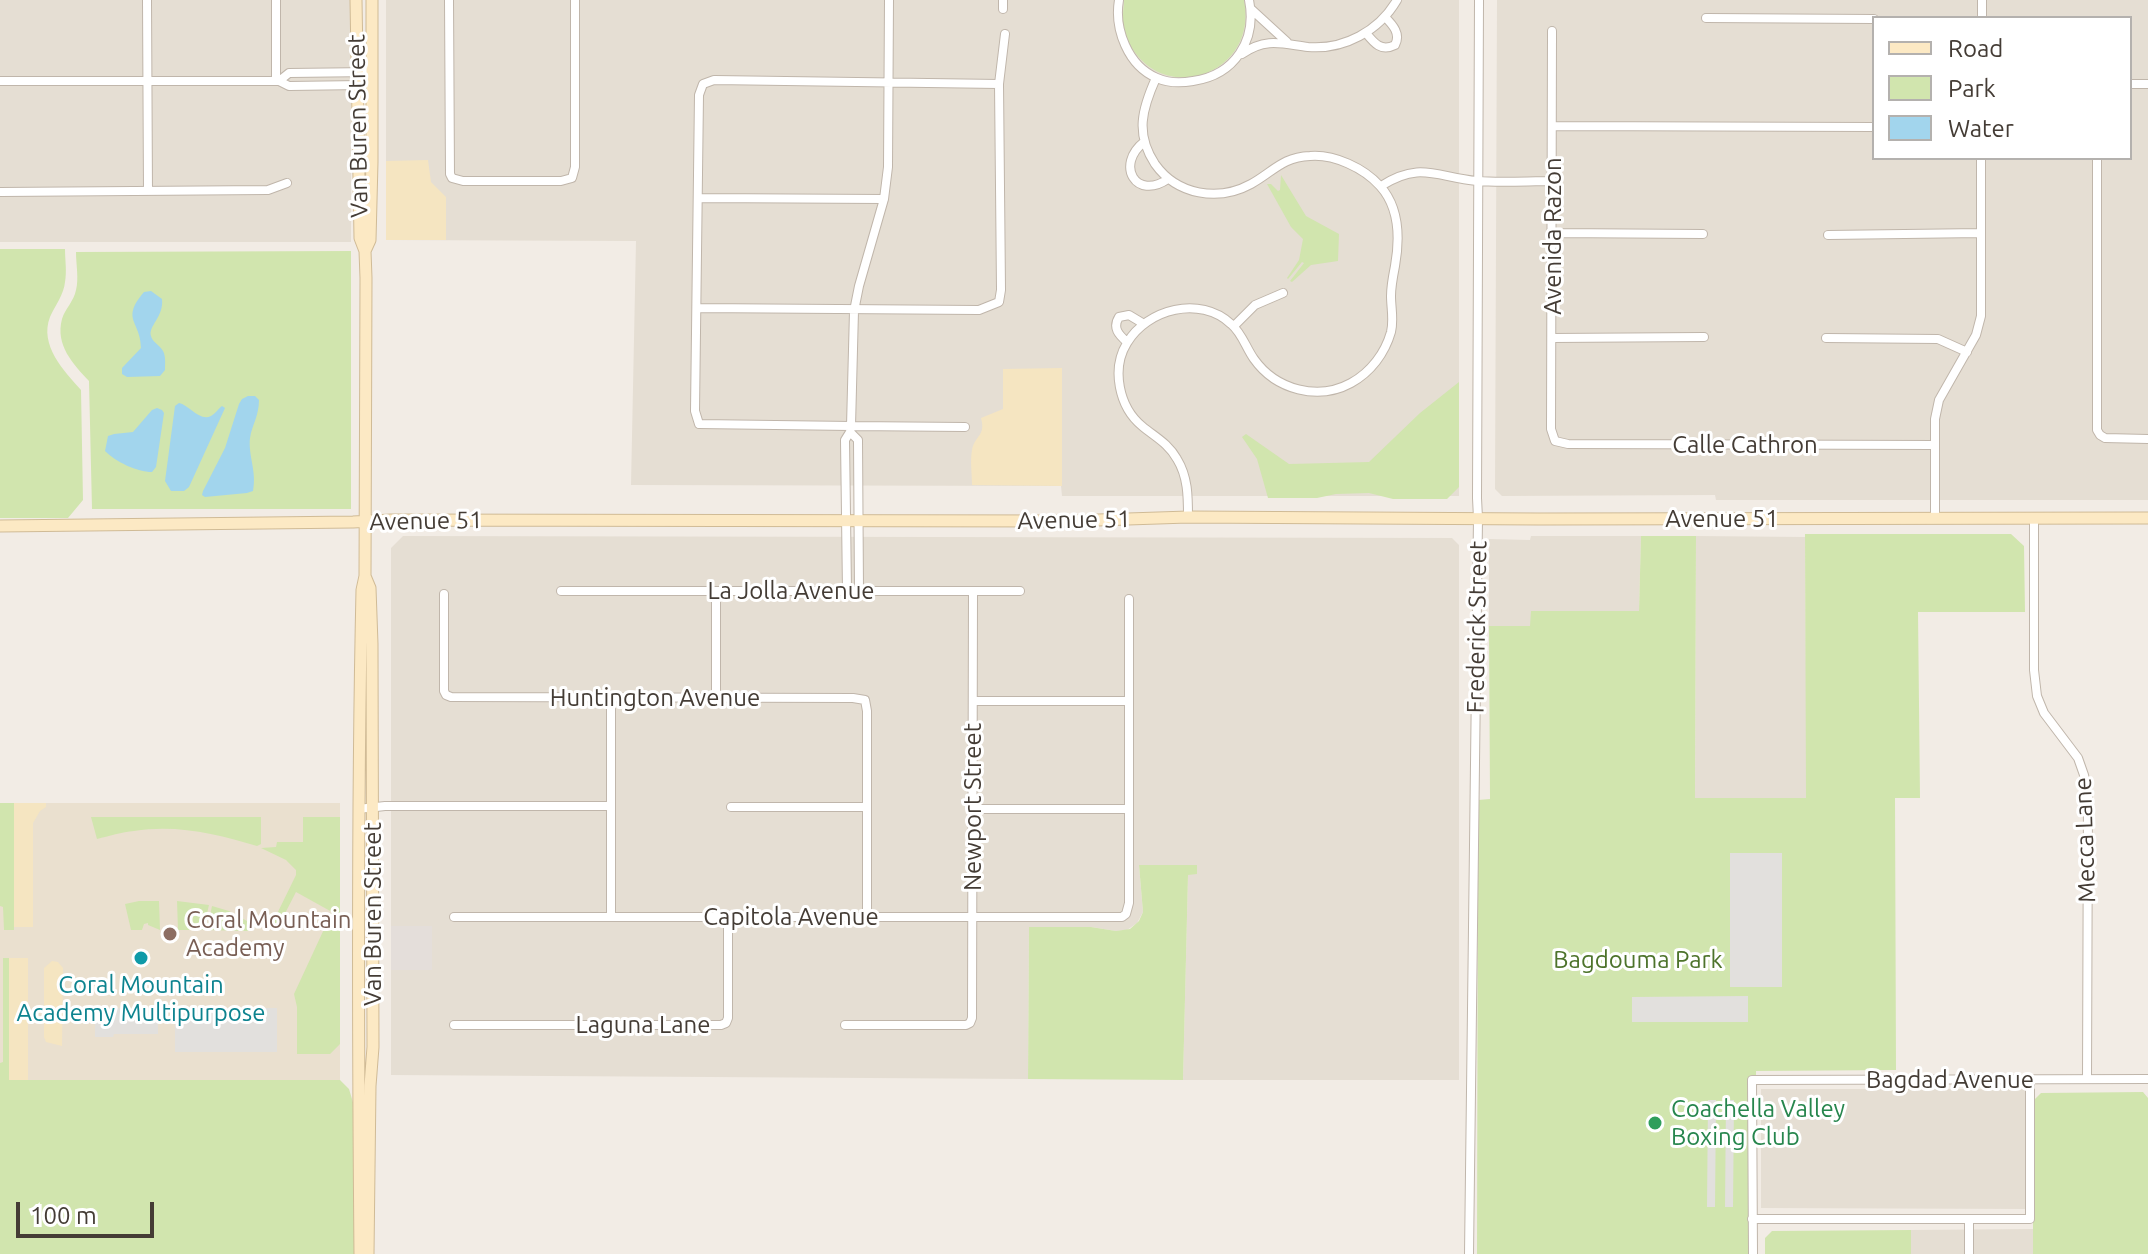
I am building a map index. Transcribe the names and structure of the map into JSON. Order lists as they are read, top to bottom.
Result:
{
  "streets": {
    "street": [
      "Van Buren Street",
      "Avenida Razon",
      "Calle Cathron",
      "Avenue 51",
      "La Jolla Avenue",
      "Frederick Street",
      "Huntington Avenue",
      "Newport Street",
      "Mecca Lane",
      "Capitola Avenue",
      "Laguna Lane",
      "Bagdad Avenue"
    ]
  },
  "crossings": [
    ["Van Buren Street", "Avenue 51"],
    ["Avenida Razon", "Calle Cathron"],
    ["Avenue 51", "Frederick Street"],
    ["Avenue 51", "Mecca Lane"],
    ["La Jolla Avenue", "Newport Street"],
    ["Newport Street", "Capitola Avenue"],
    ["Mecca Lane", "Bagdad Avenue"],
    ["Capitola Avenue", "Laguna Lane"]
  ],
  "parks": ["Bagdouma Park"],
  "places": ["Coral Mountain Academy", "Coral Mountain Academy Multipurpose", "Coachella Valley Boxing Club"],
  "legend": ["Road", "Park", "Water"],
  "scale_bar": "100 m"
}
